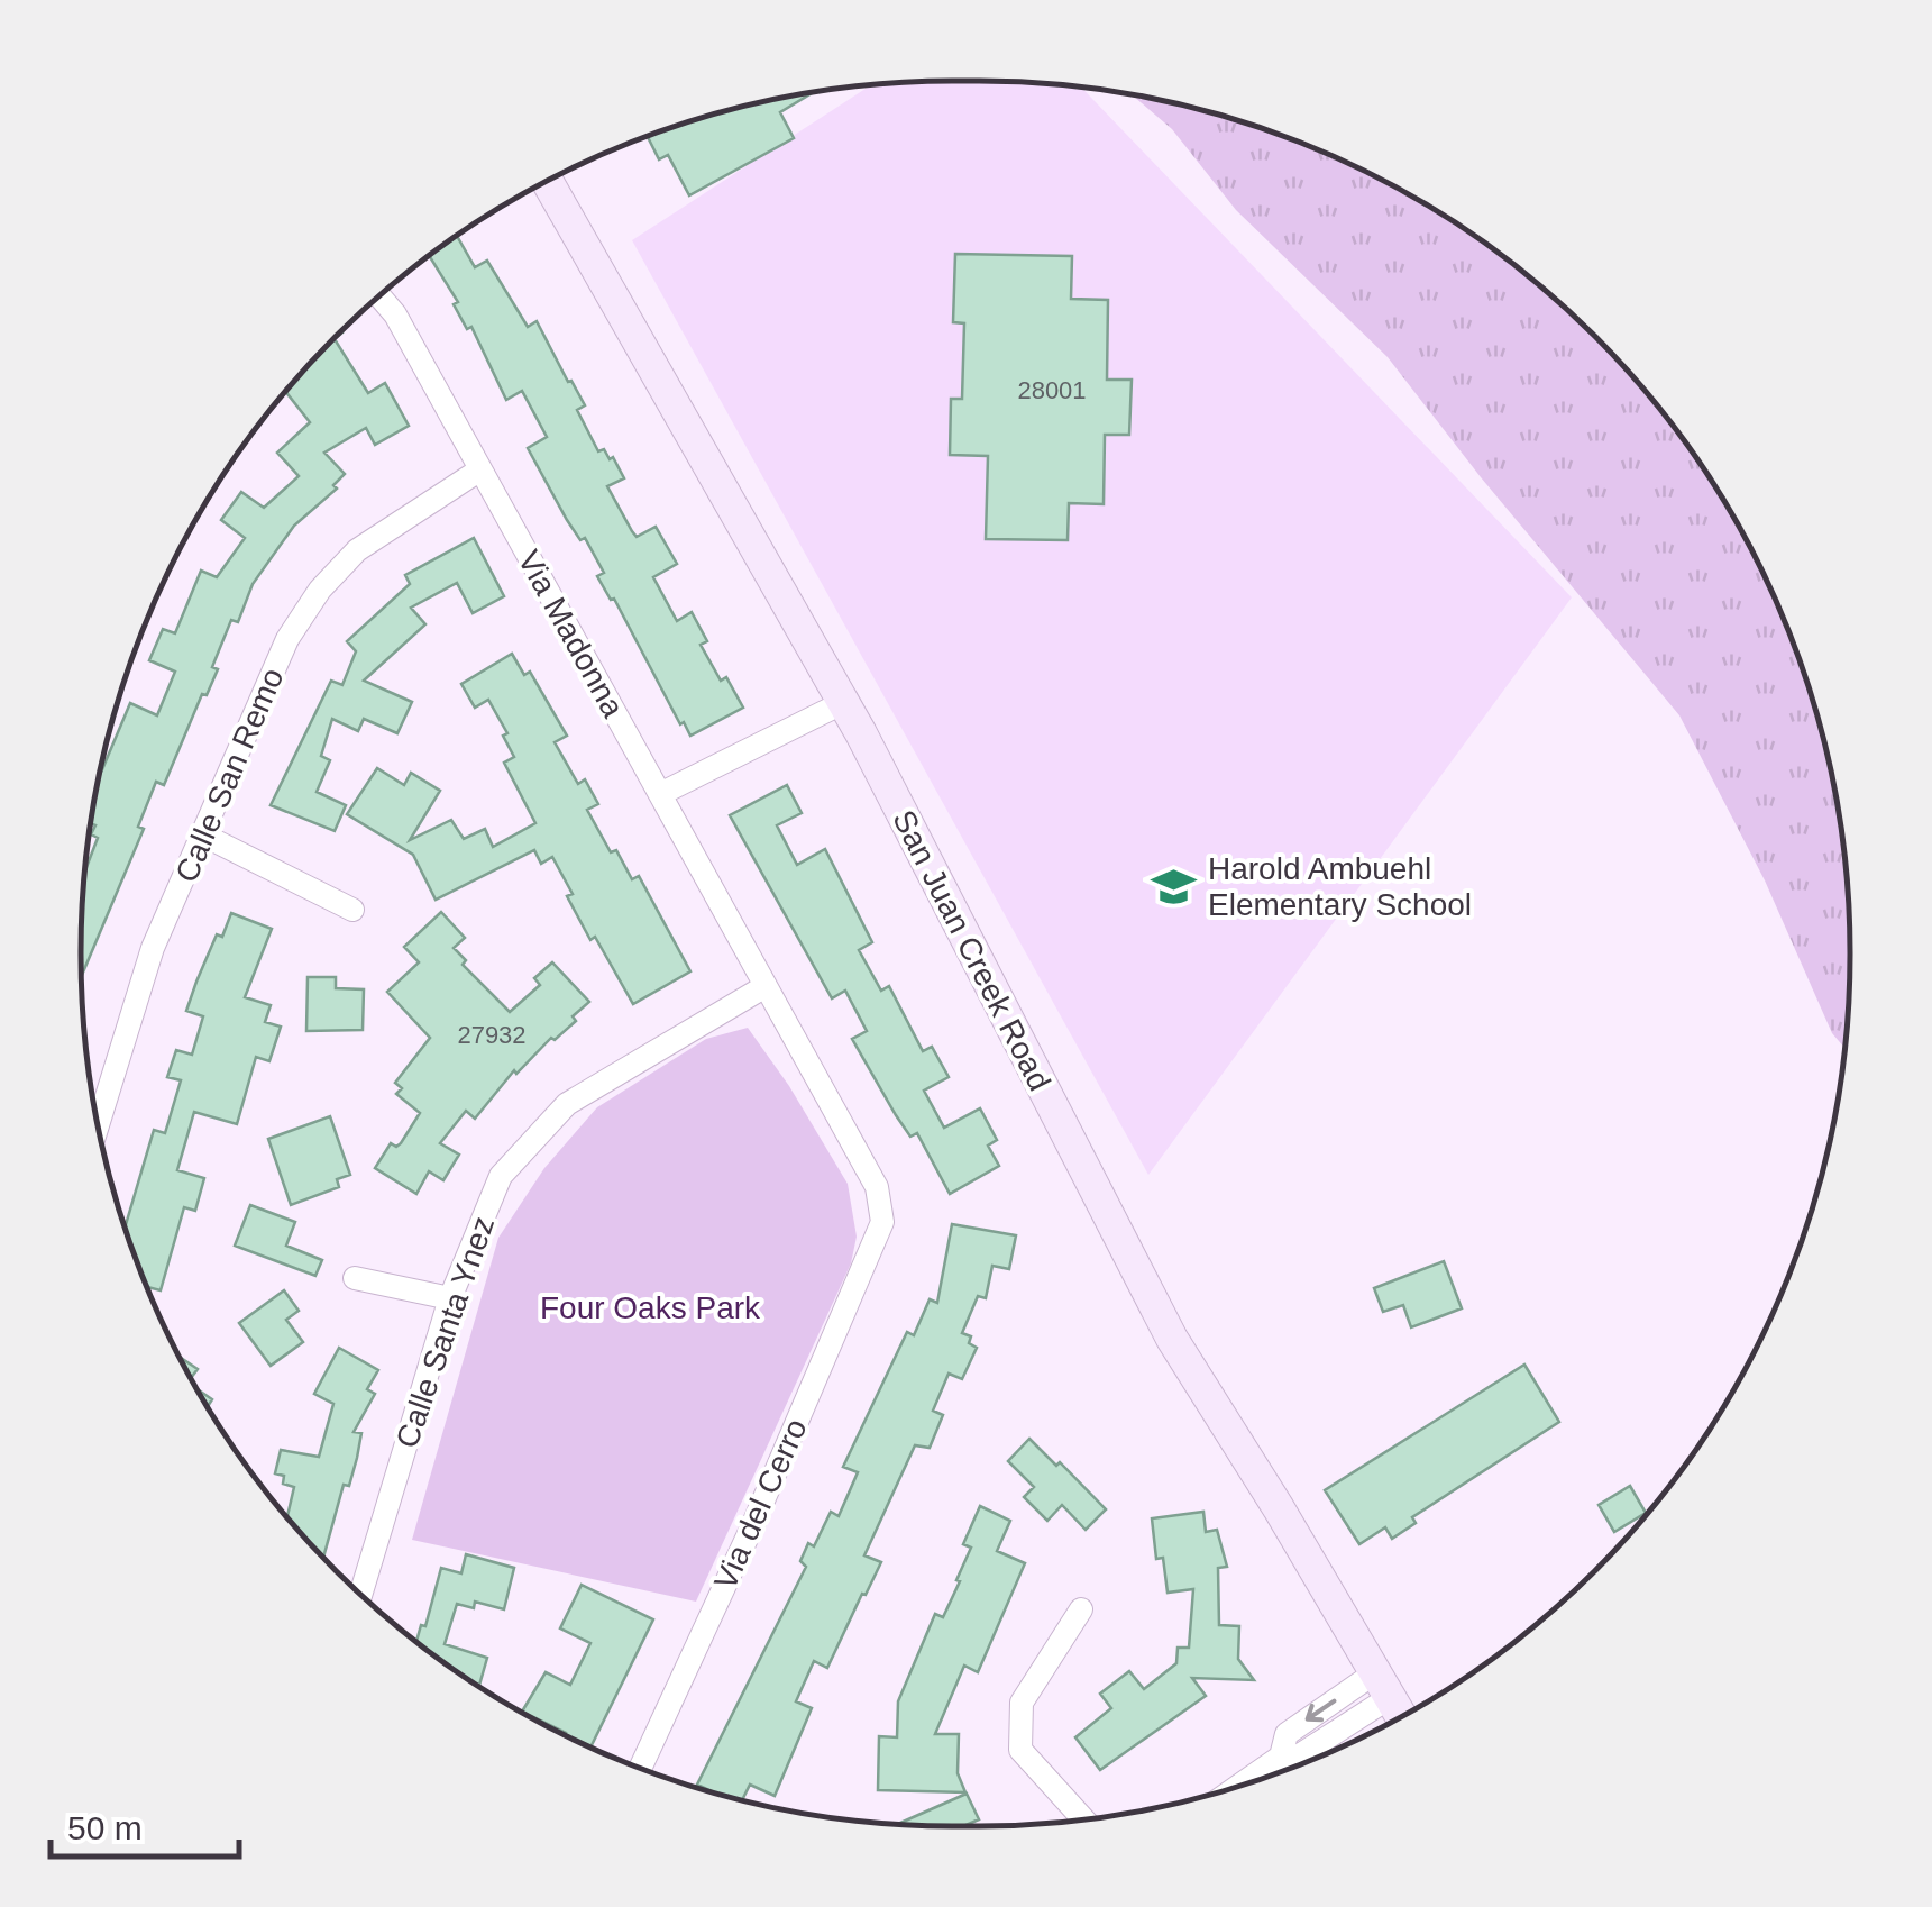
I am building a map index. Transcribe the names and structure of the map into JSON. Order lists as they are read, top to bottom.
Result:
{
  "streets": {
    "street": [
      "Via Madonna",
      "Calle San Remo",
      "San Juan Creek Road",
      "Calle Santa Ynez",
      "Via del Cerro"
    ]
  },
  "crossings": [
    ["Via Madonna", "Calle San Remo"],
    ["Via Madonna", "Calle Santa Ynez"],
    ["Via Madonna", "Via del Cerro"]
  ],
  "parks": ["Four Oaks Park"],
  "places": {
    "school or university": ["Harold Ambuehl Elementary School"]
  },
  "house_numbers": ["28001", "27932"],
  "scale_bar": "50 m"
}
